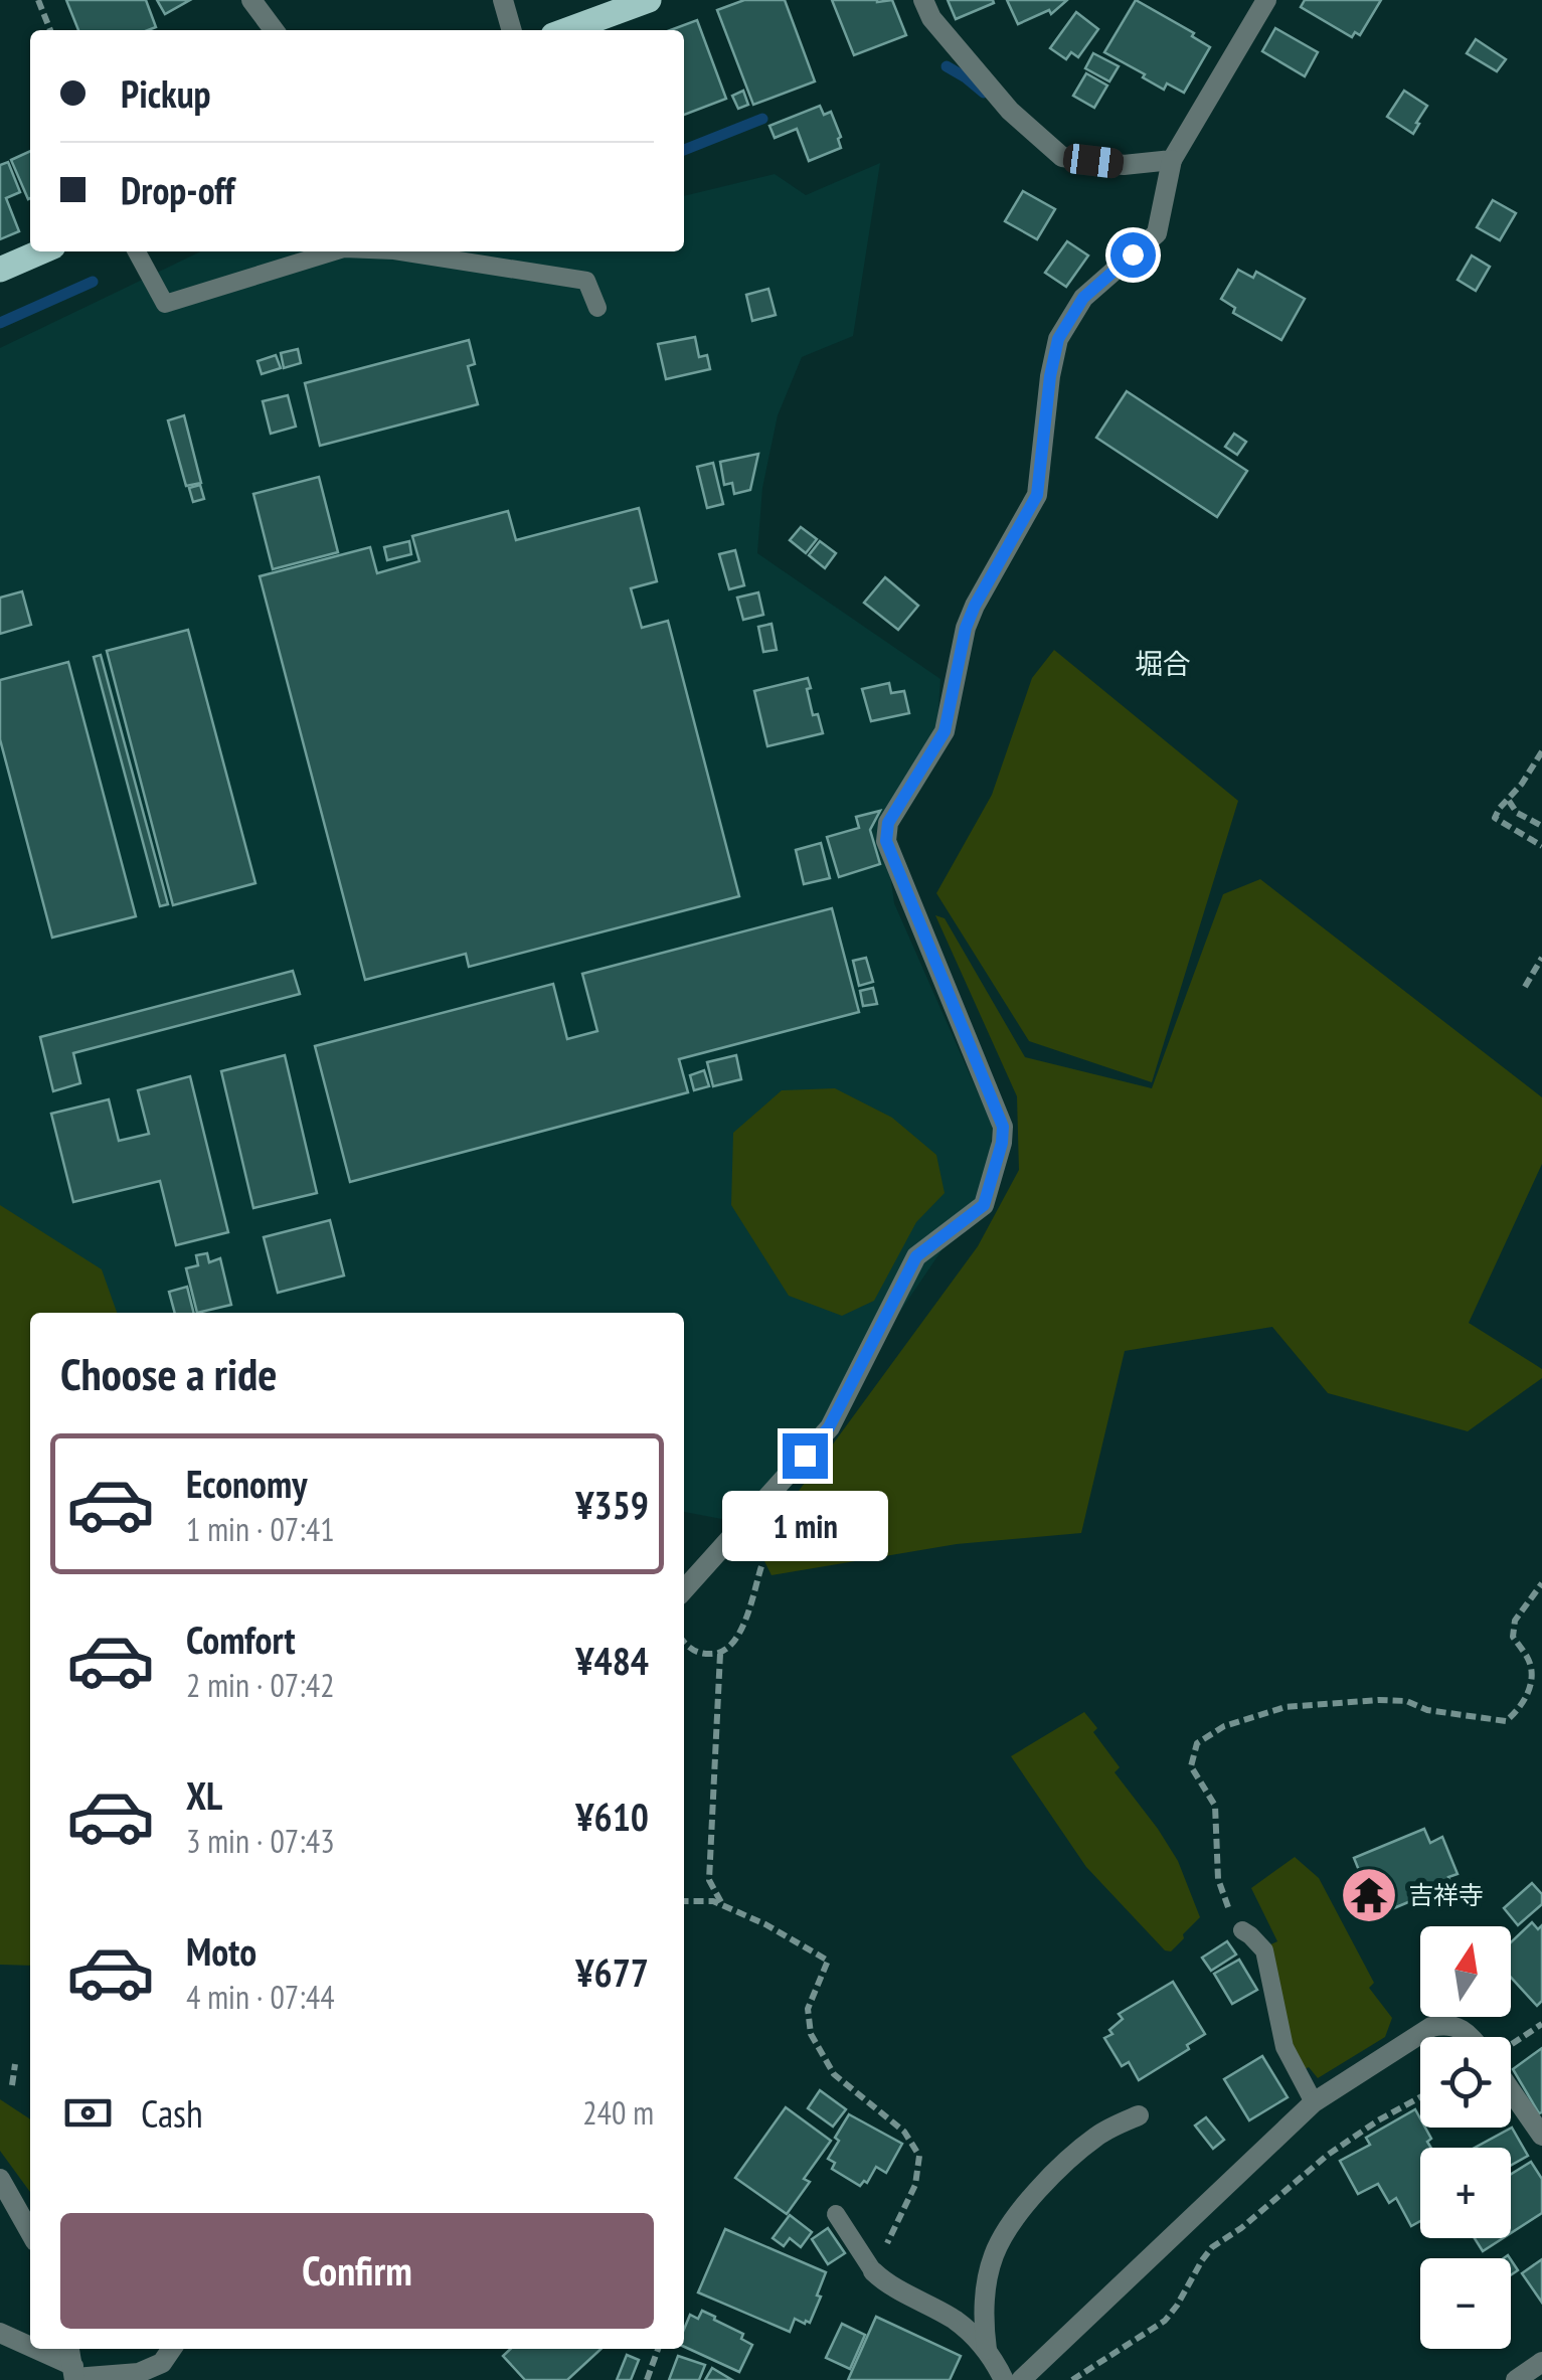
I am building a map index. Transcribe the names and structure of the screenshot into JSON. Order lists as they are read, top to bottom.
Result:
{
  "districts": ["堀合"],
  "places": {
    "temple": ["吉祥寺"]
  },
  "north": "top",
  "page": {
    "banner": ["Pickup", "Drop-off"],
    "heading": "Choose a ride",
    "list": [
      {
        "name": "Economy",
        "note": "1 min · 07:41",
        "value": "¥359"
      },
      {
        "name": "Comfort",
        "note": "2 min · 07:42",
        "value": "¥484"
      },
      {
        "name": "XL",
        "note": "3 min · 07:43",
        "value": "¥610"
      },
      {
        "name": "Moto",
        "note": "4 min · 07:44",
        "value": "¥677"
      }
    ],
    "bubble": "1 min",
    "map_buttons": ["+", "−"],
    "pay": ["Cash", "240 m"],
    "buttons": "Confirm"
  }
}
